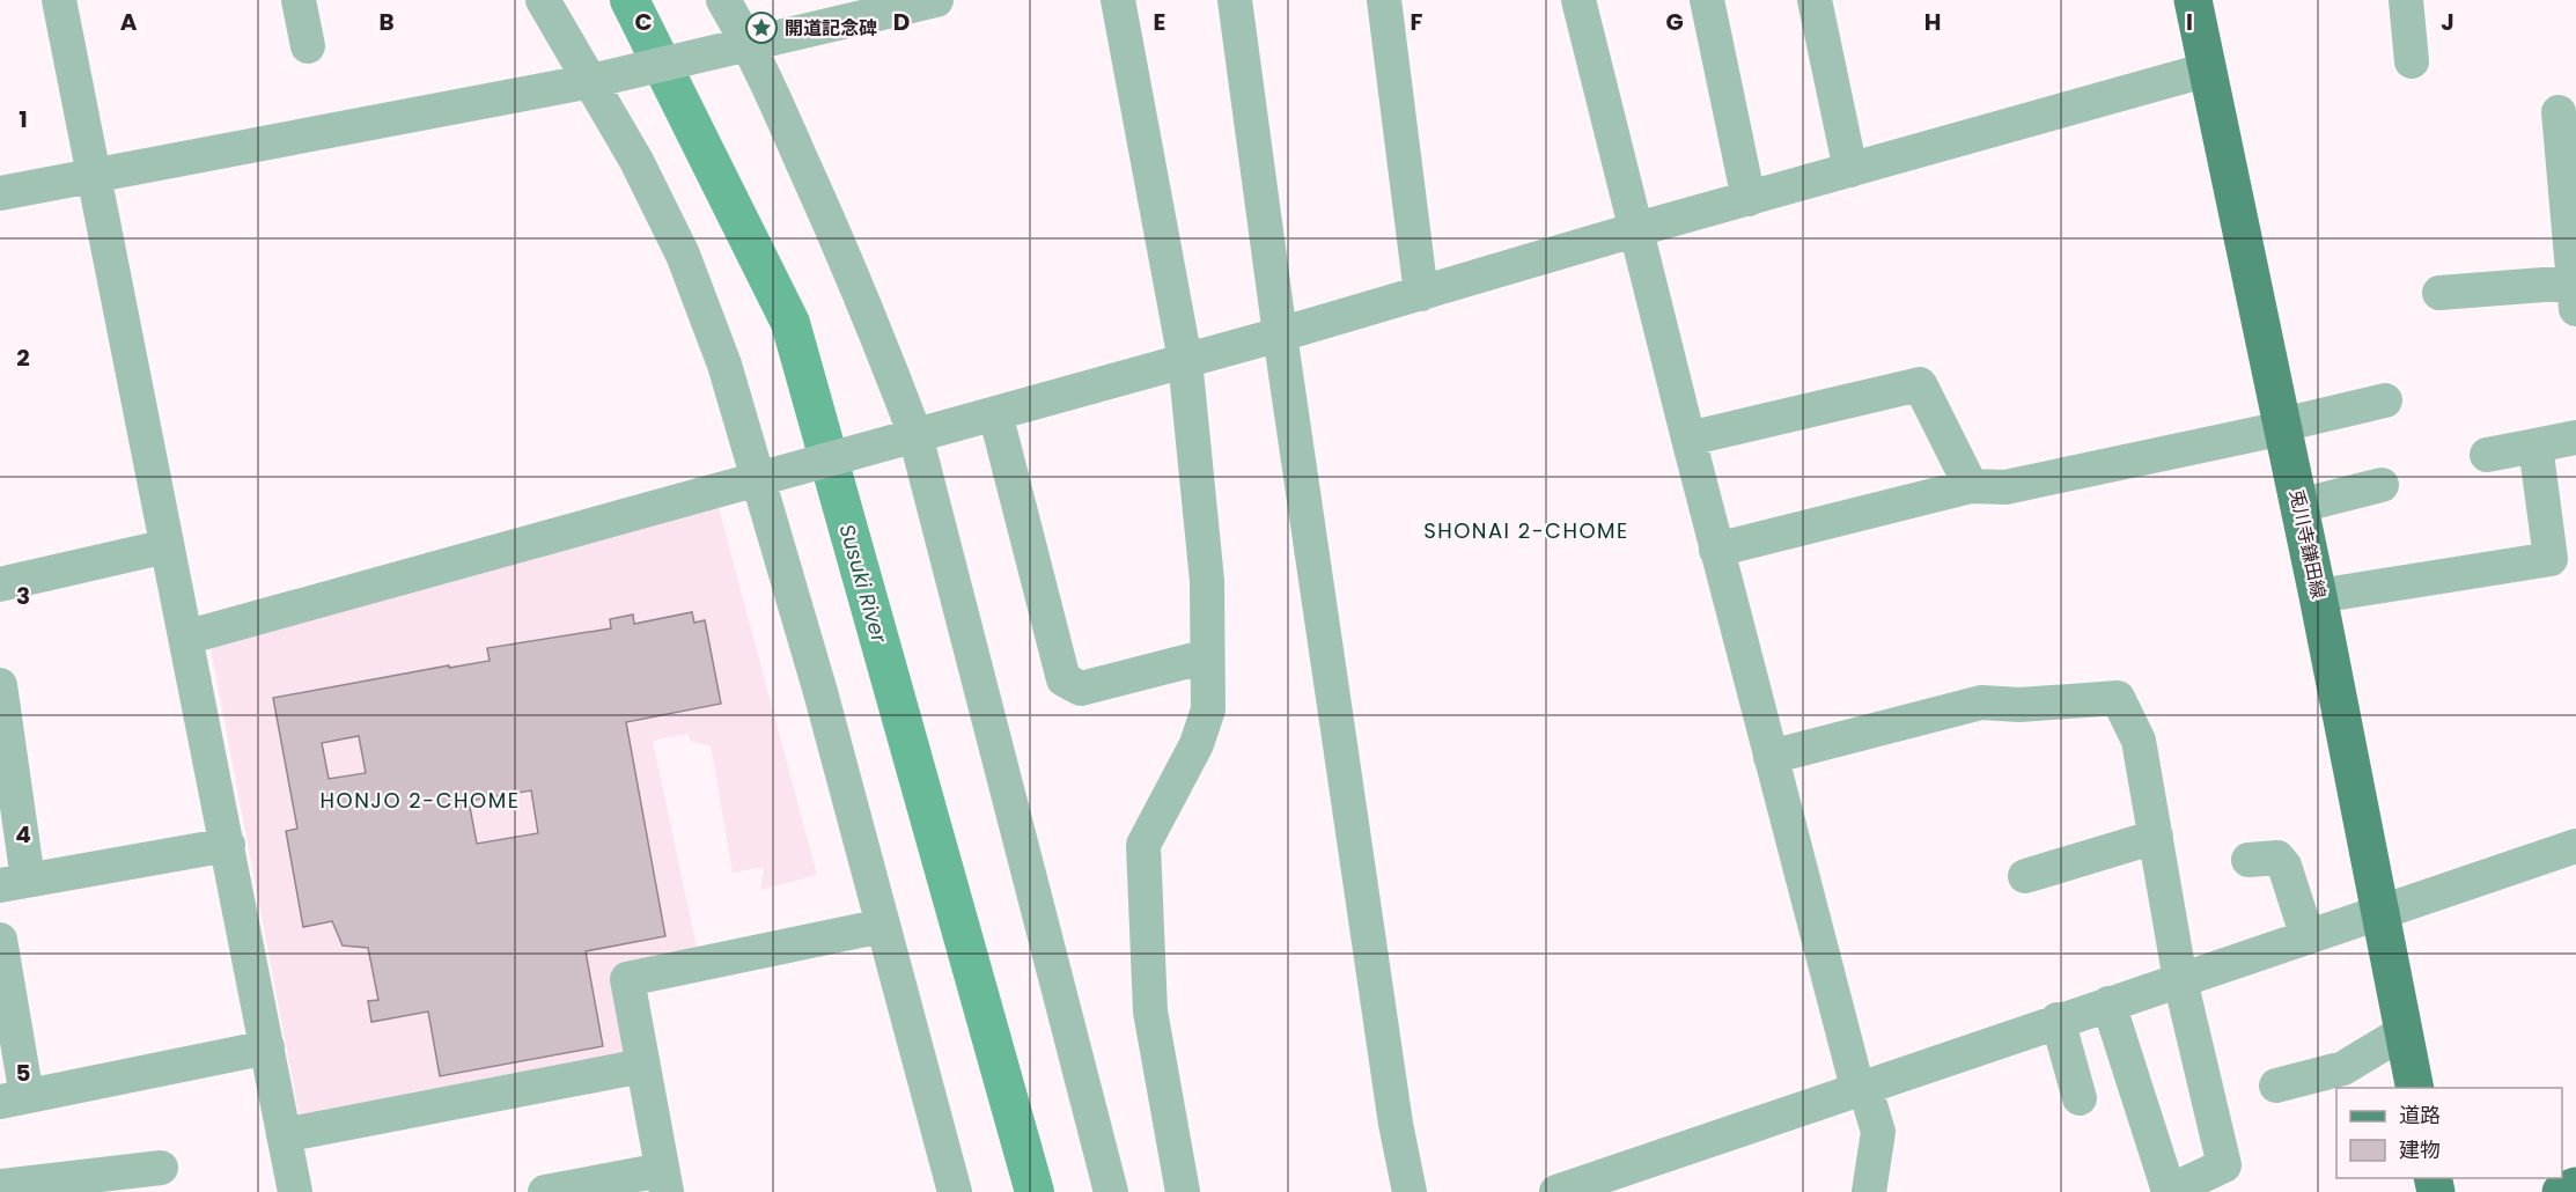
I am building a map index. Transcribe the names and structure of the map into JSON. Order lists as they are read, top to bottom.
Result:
{
  "streets": {
    "main road": ["兎川寺鎌田線"]
  },
  "districts": ["SHONAI 2-CHOME", "HONJO 2-CHOME"],
  "water": ["Susuki River"],
  "places": {
    "place": ["開道記念碑"]
  },
  "legend": ["道路", "建物"],
  "grid": {
    "columns": [
      "A",
      "B",
      "C",
      "D",
      "E",
      "F",
      "G",
      "H",
      "I",
      "J"
    ],
    "rows": [
      "1",
      "2",
      "3",
      "4",
      "5"
    ]
  }
}
